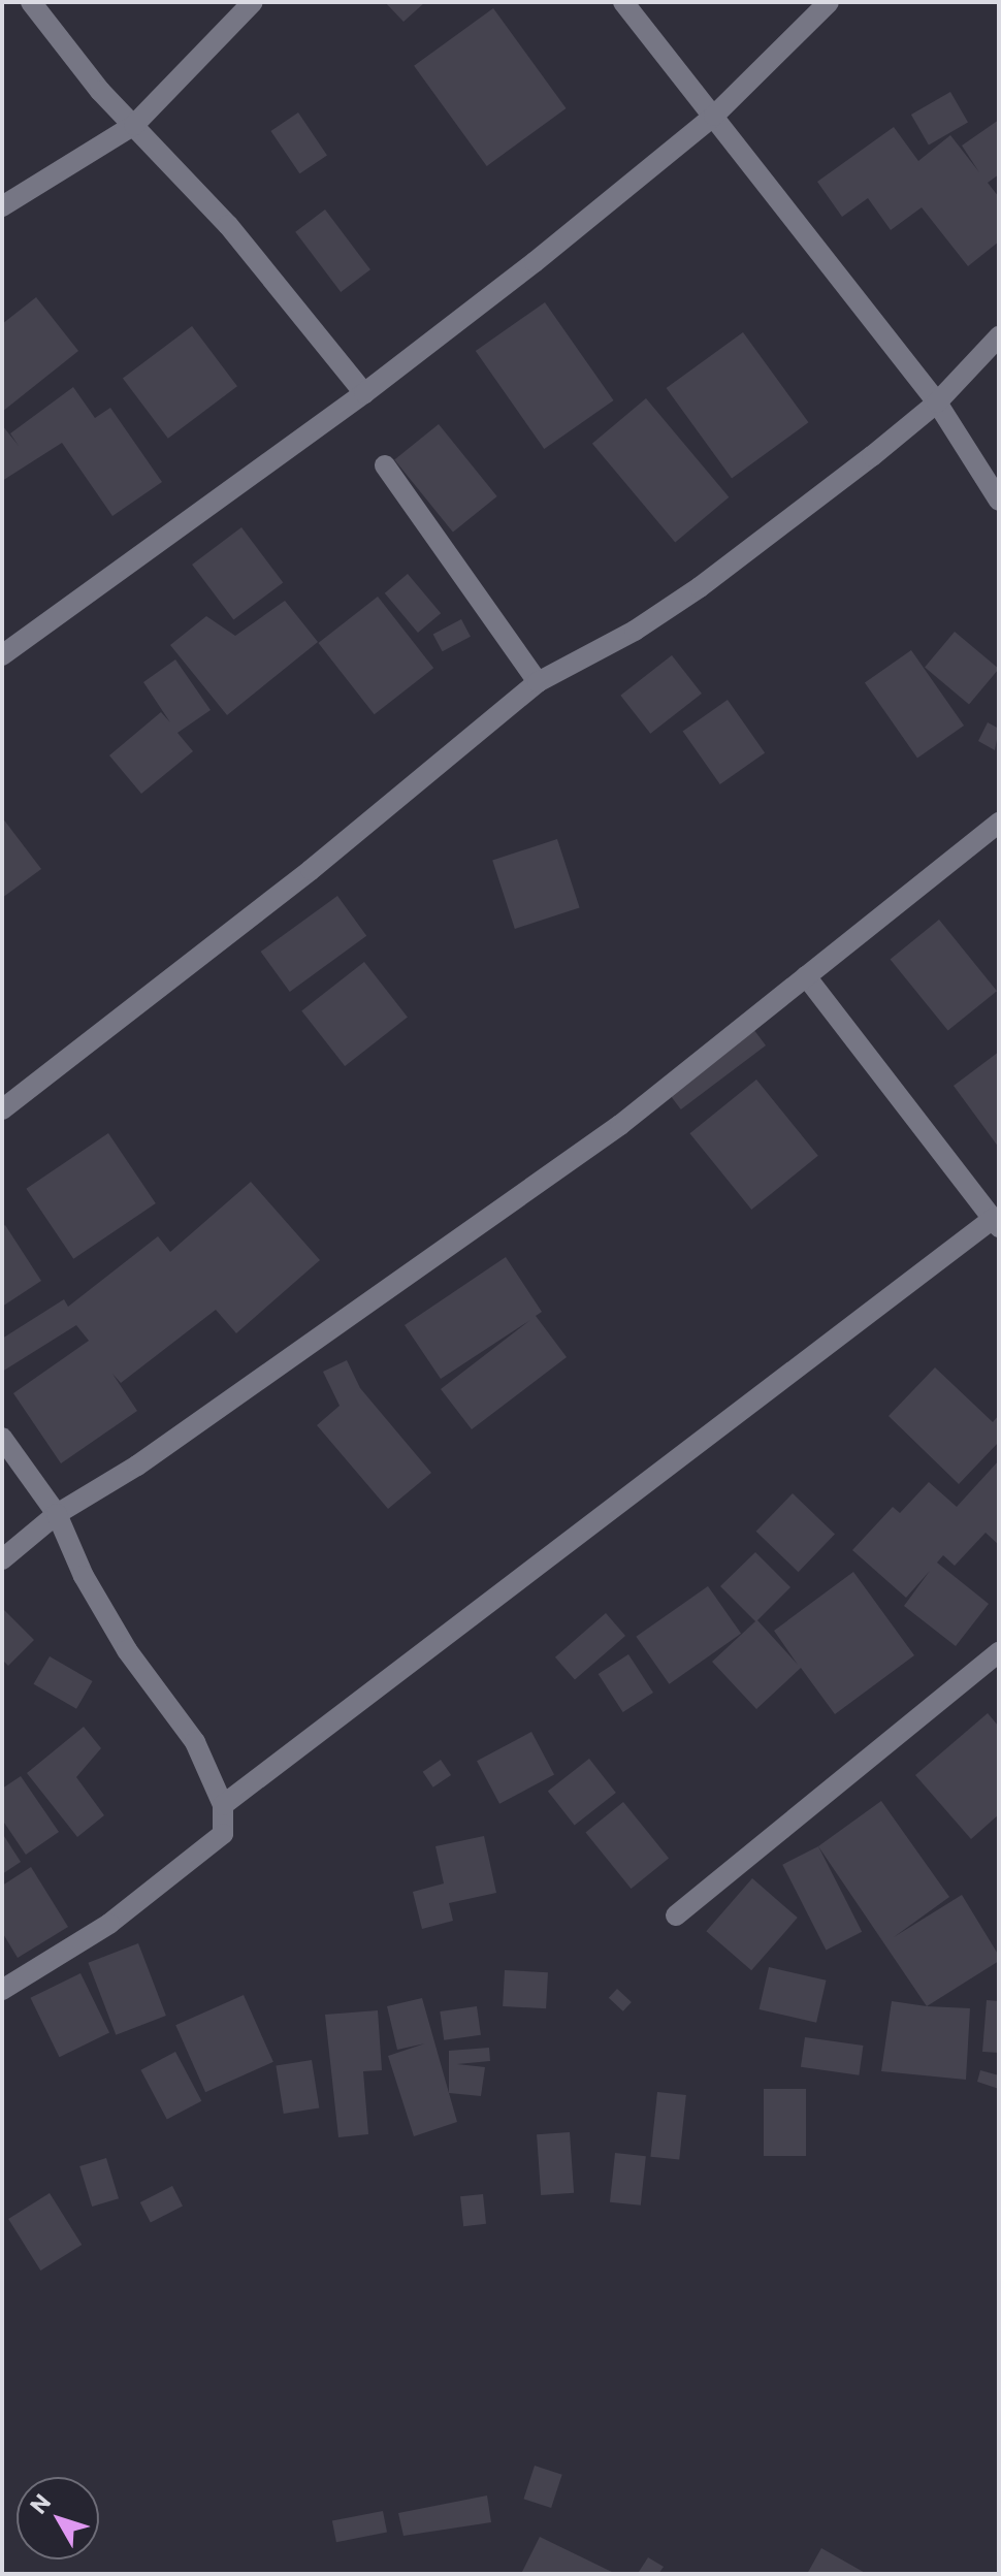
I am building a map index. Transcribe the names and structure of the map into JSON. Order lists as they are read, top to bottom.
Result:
{
  "north": "top left"
}
